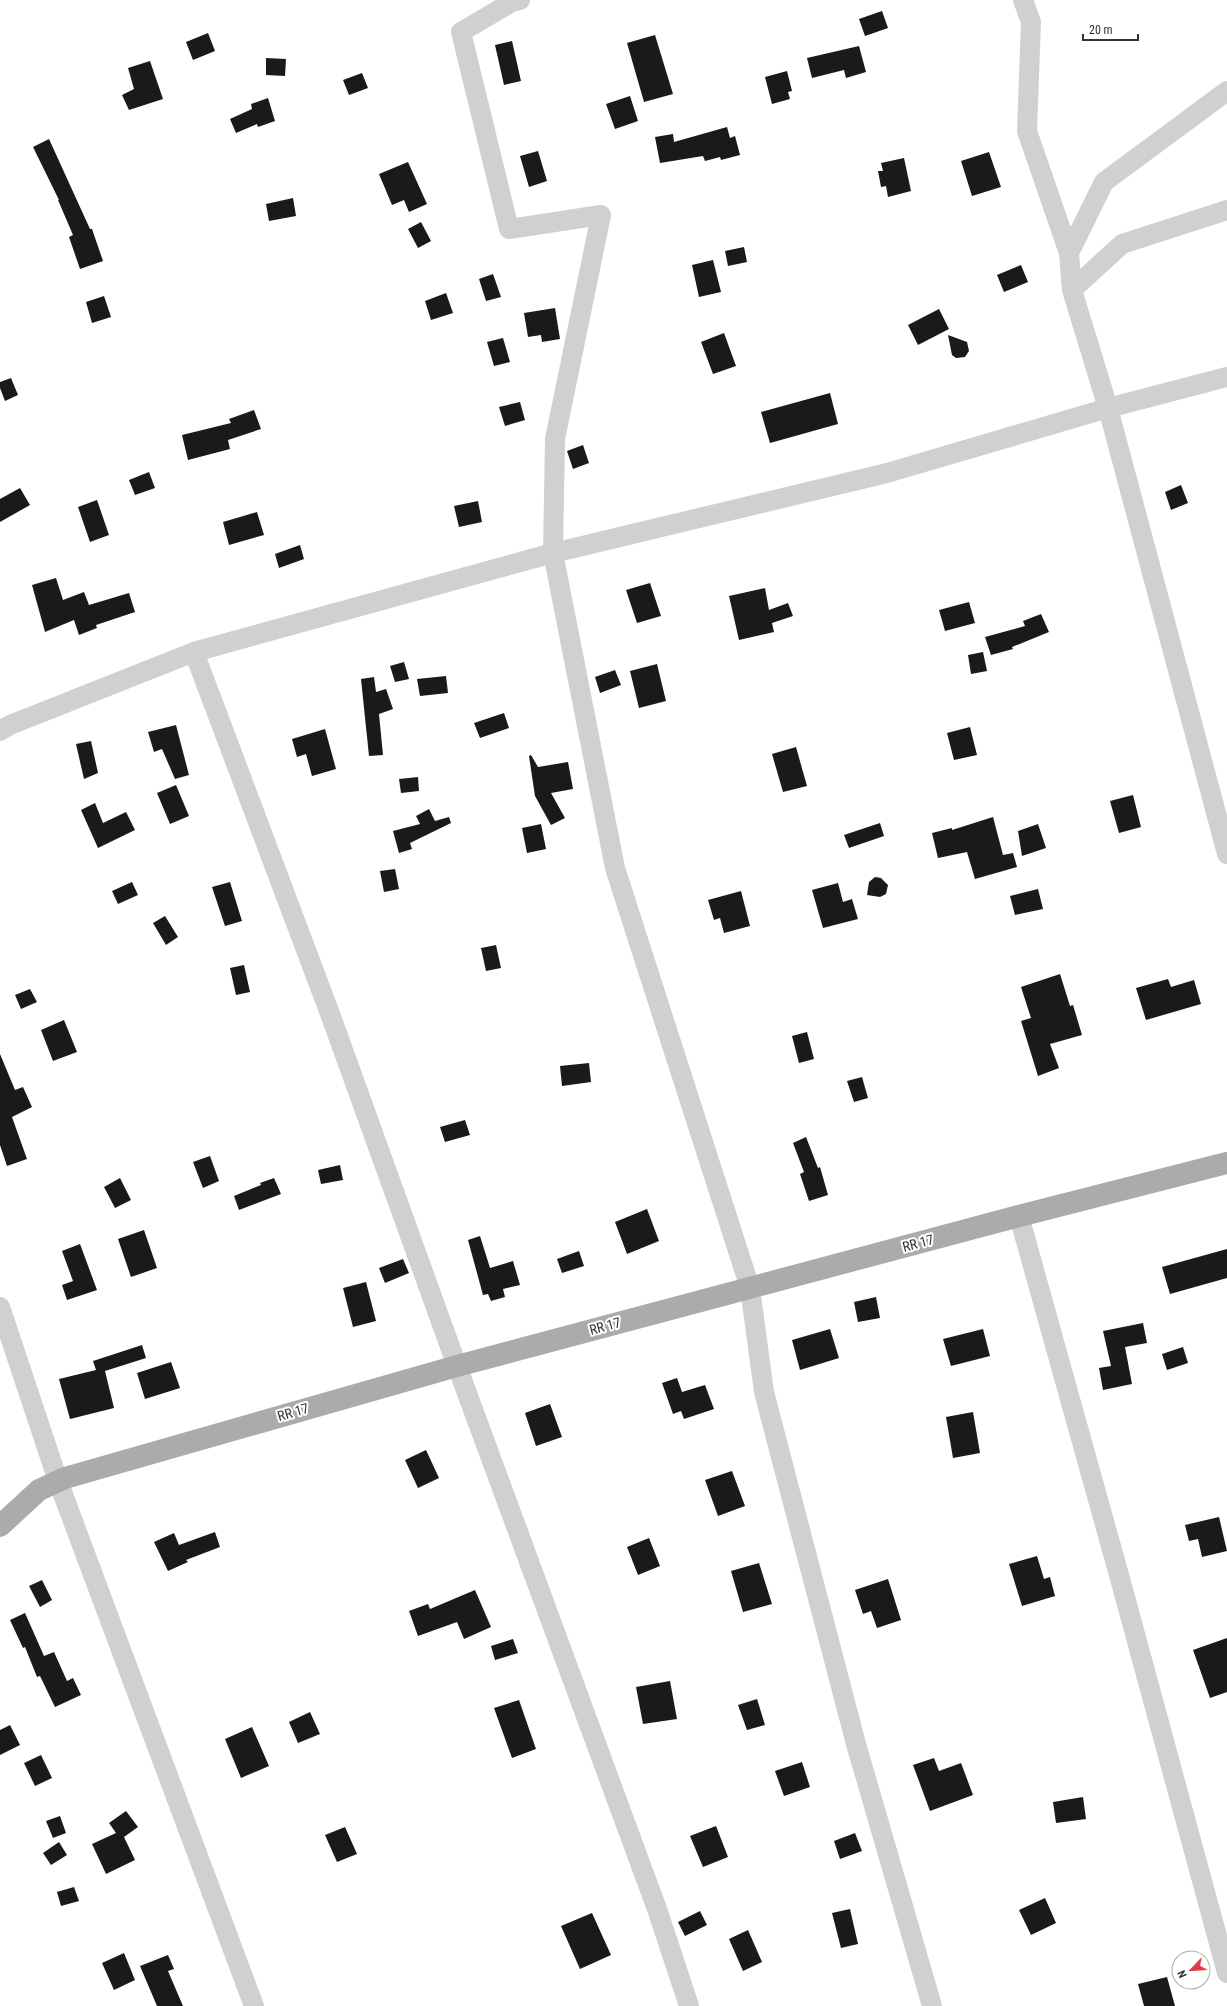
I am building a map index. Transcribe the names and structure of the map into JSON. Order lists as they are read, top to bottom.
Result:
{
  "streets": {
    "main road": ["RR 17"]
  },
  "scale_bar": "20 m",
  "north": "bottom left"
}
